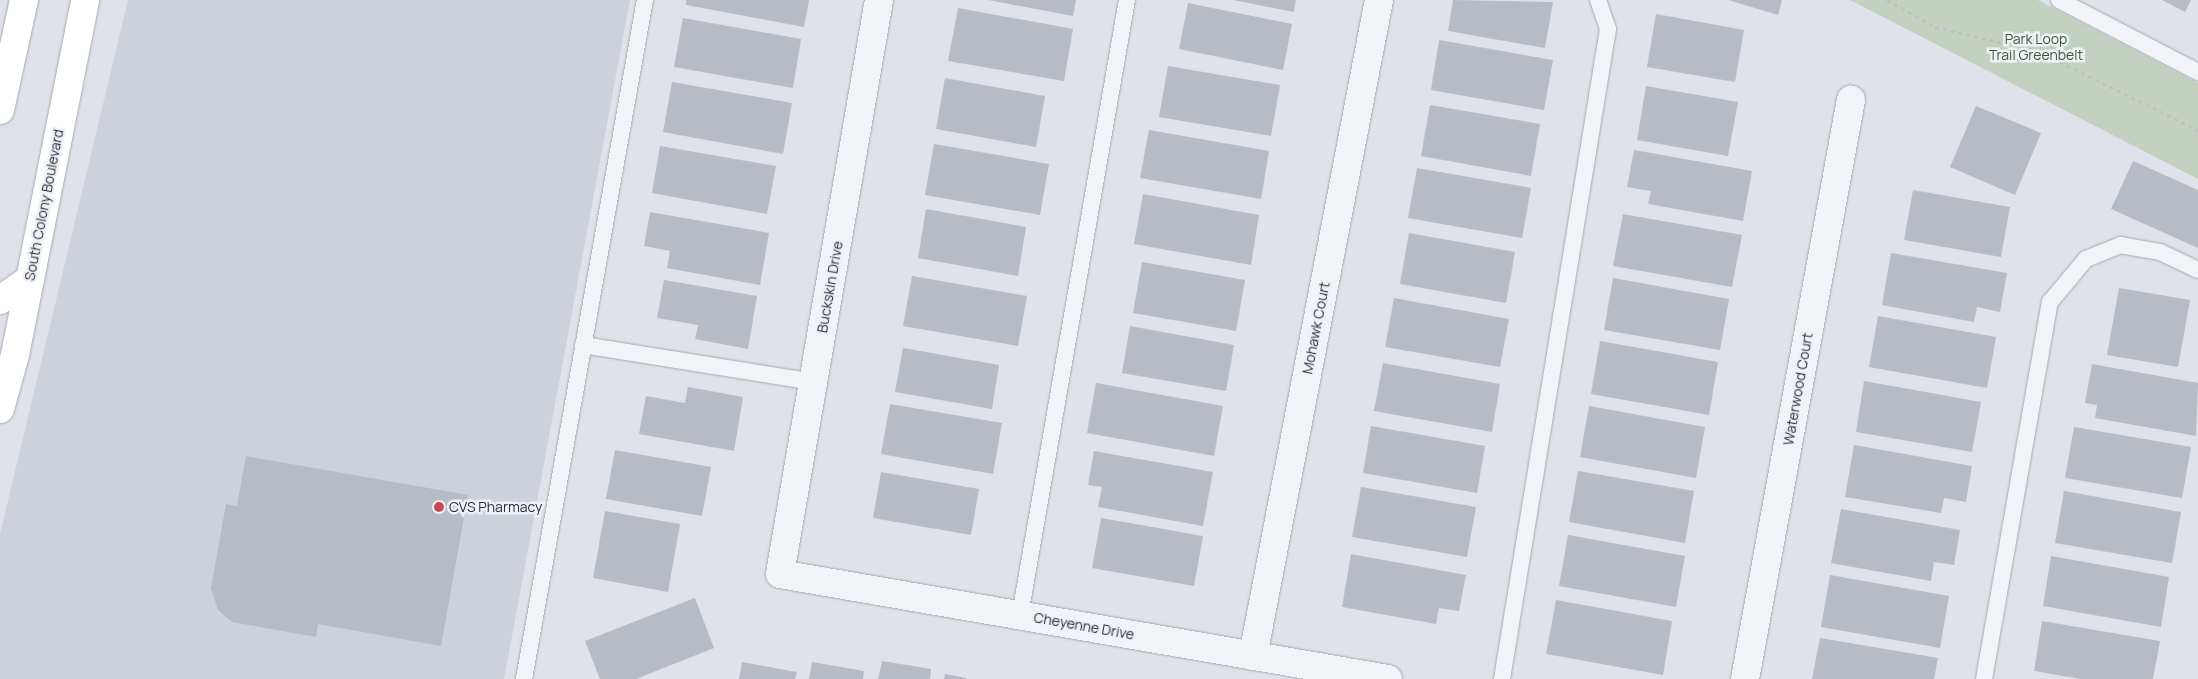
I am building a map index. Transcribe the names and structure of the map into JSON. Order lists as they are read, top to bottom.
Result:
{
  "streets": {
    "main road": ["South Colony Boulevard"],
    "street": [
      "Buckskin Drive",
      "Mohawk Court",
      "Waterwood Court",
      "Cheyenne Drive"
    ]
  },
  "crossings": [
    ["Buckskin Drive", "Cheyenne Drive"],
    ["Mohawk Court", "Cheyenne Drive"]
  ],
  "parks": ["Park Loop Trail Greenbelt"],
  "places": ["CVS Pharmacy"]
}
